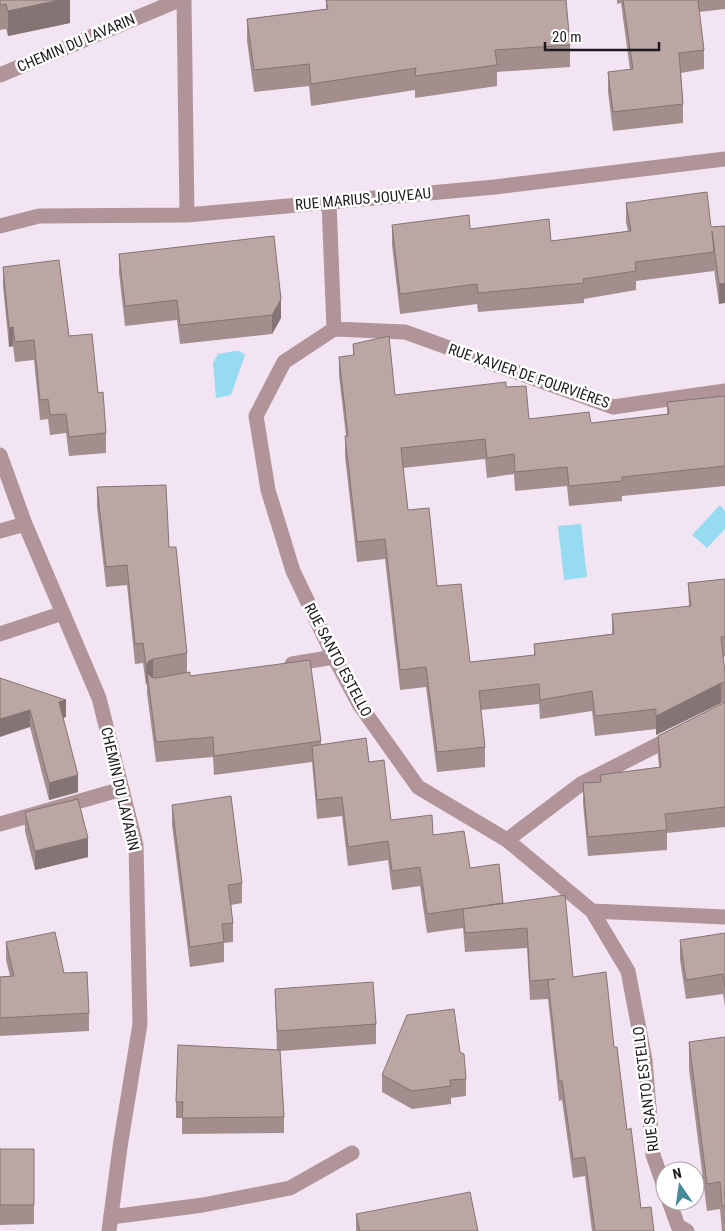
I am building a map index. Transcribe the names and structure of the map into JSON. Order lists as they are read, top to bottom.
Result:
{
  "streets": {
    "street": [
      "CHEMIN DU LAVARIN",
      "RUE MARIUS JOUVEAU",
      "RUE XAVIER DE FOURVIÈRES",
      "RUE SANTO ESTELLO"
    ]
  },
  "crossings": [
    ["RUE XAVIER DE FOURVIÈRES", "RUE SANTO ESTELLO"]
  ],
  "scale_bar": "20 m",
  "north": "top"
}
